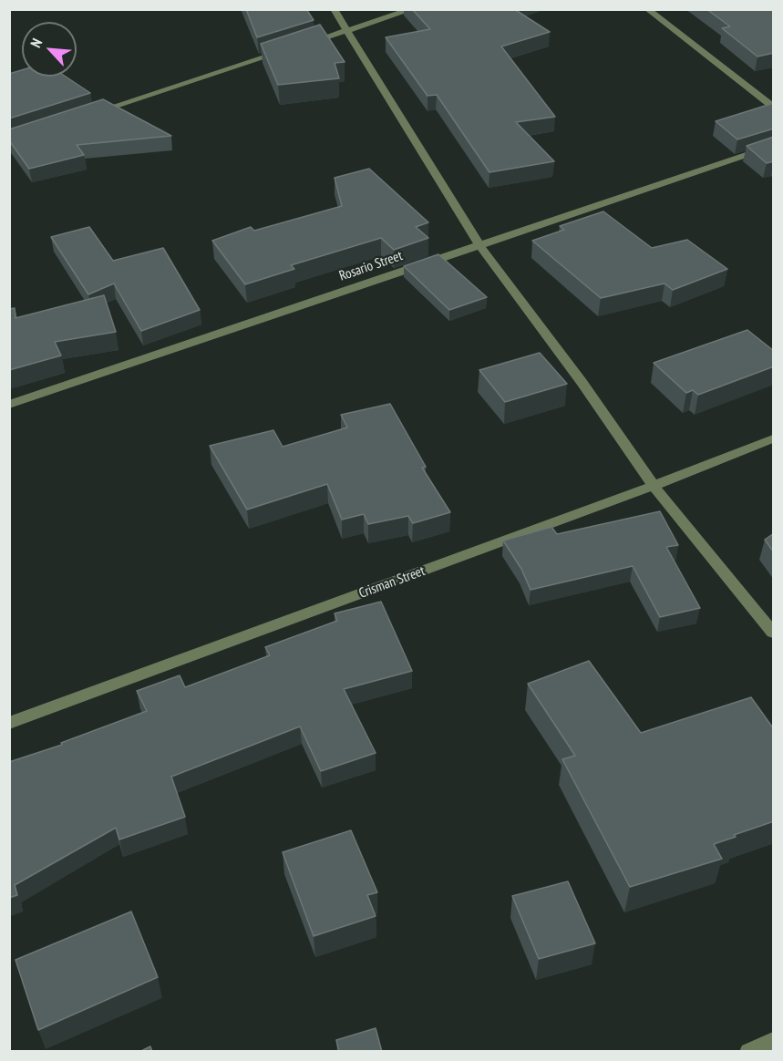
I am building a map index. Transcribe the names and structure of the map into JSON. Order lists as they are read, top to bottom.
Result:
{
  "streets": {
    "street": ["Rosario Street", "Crisman Street"]
  },
  "north": "top left"
}
